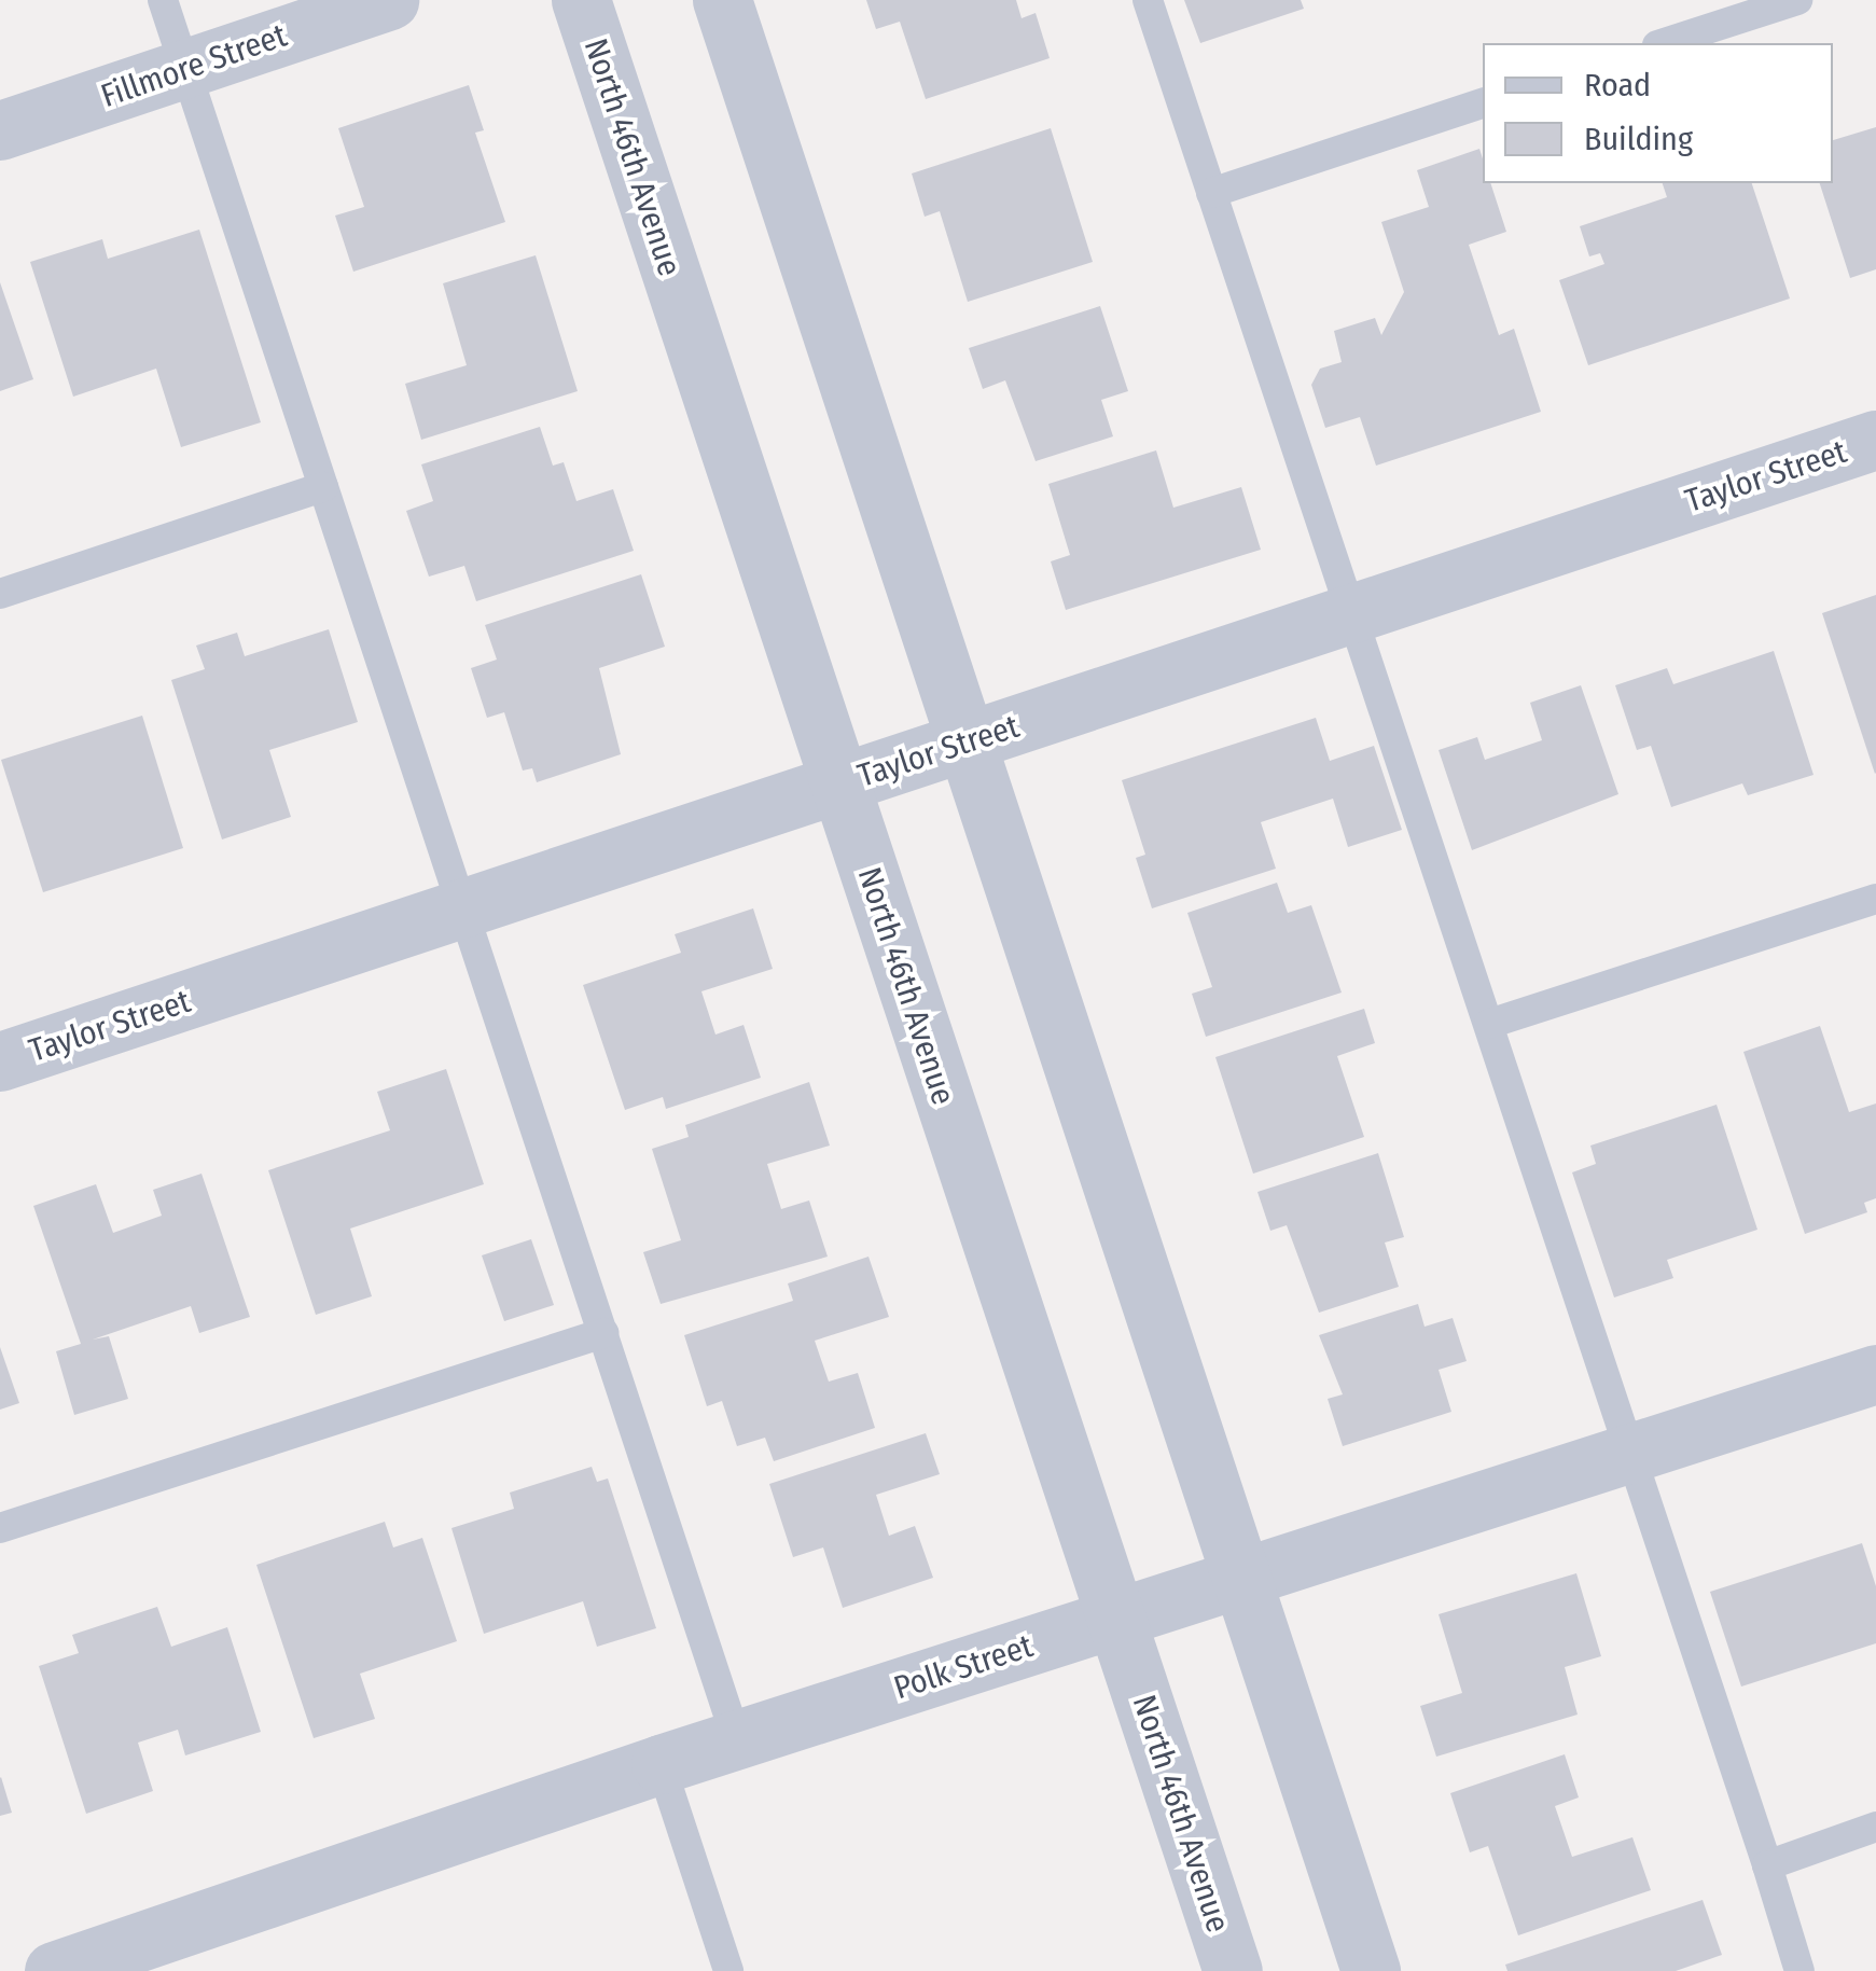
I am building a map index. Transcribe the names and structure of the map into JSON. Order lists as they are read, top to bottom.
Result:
{
  "streets": {
    "street": [
      "Fillmore Street",
      "North 46th Avenue",
      "Taylor Street",
      "Polk Street"
    ]
  },
  "crossings": [
    ["North 46th Avenue", "Taylor Street"],
    ["North 46th Avenue", "Polk Street"]
  ],
  "legend": ["Road", "Building"]
}
